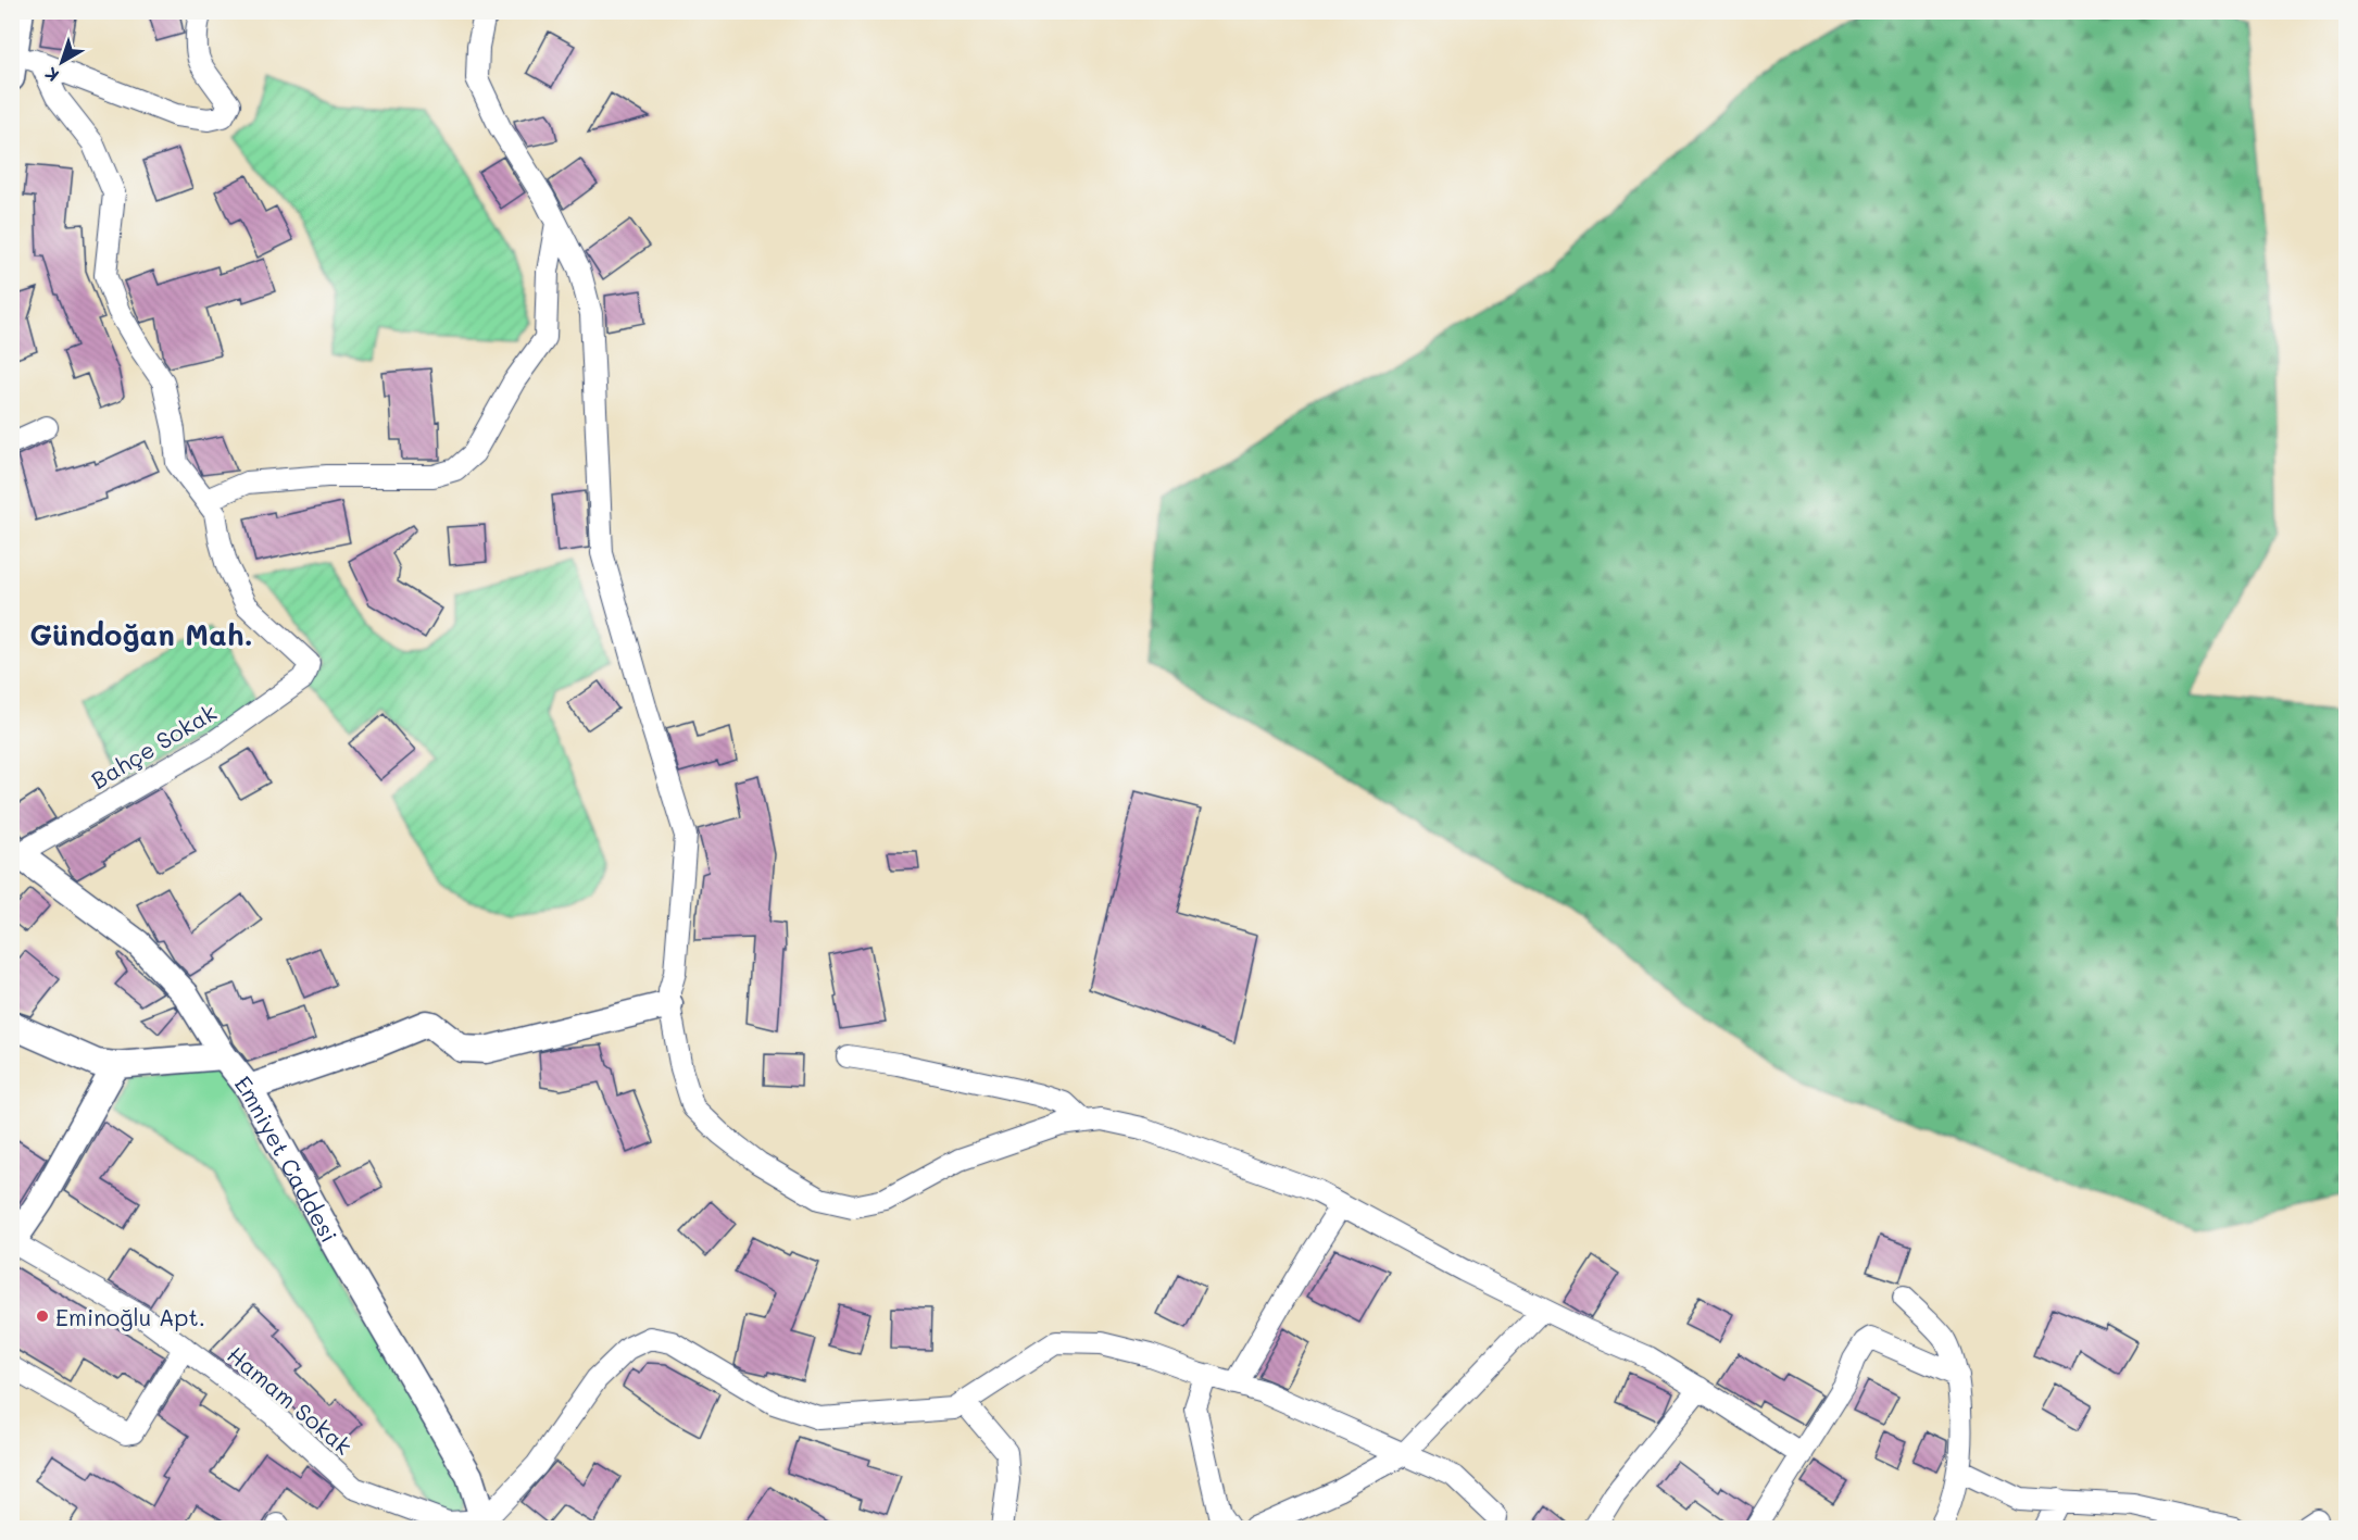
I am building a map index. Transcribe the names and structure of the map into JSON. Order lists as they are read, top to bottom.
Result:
{
  "streets": {
    "street": ["Bahçe Sokak", "Emniyet Caddesi", "Hamam Sokak"]
  },
  "crossings": [
    ["Bahçe Sokak", "Emniyet Caddesi"],
    ["Emniyet Caddesi", "Hamam Sokak"]
  ],
  "districts": ["Gündoğan Mah."],
  "places": ["Eminoğlu Apt."],
  "north": "bottom left"
}
